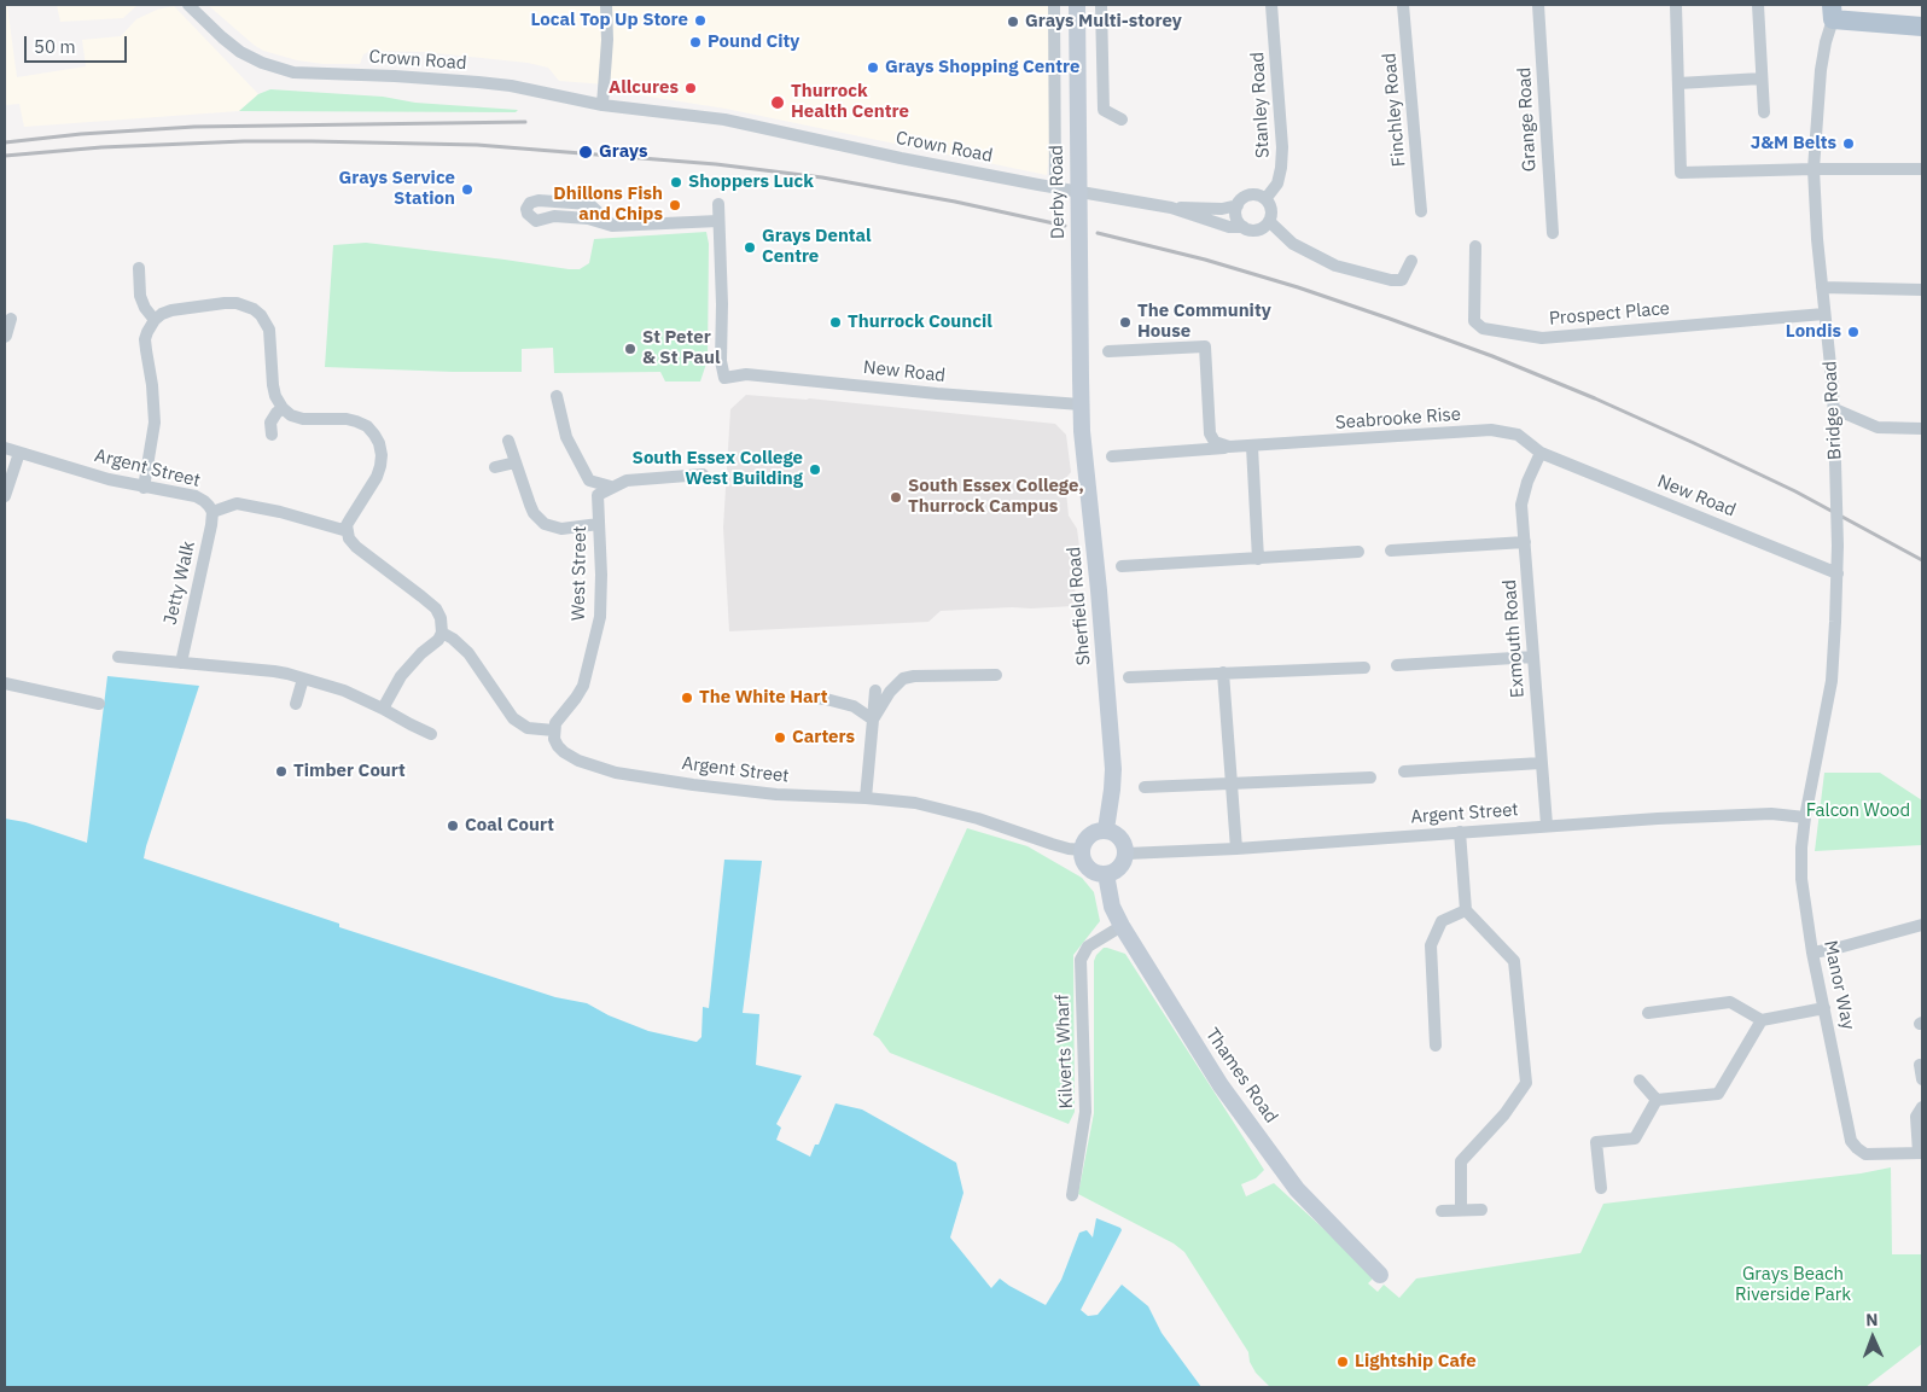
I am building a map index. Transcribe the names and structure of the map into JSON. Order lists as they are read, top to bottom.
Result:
{
  "streets": {
    "main road": ["Derby Road", "Sherfield Road", "Thames Road"],
    "street": [
      "Crown Road",
      "Stanley Road",
      "Finchley Road",
      "Grange Road",
      "Prospect Place",
      "New Road",
      "Bridge Road",
      "Seabrooke Rise",
      "Argent Street",
      "West Street",
      "Jetty Walk",
      "Exmouth Road",
      "Manor Way",
      "Kilverts Wharf"
    ]
  },
  "crossings": [
    ["Crown Road", "Stanley Road"],
    ["Derby Road", "Sherfield Road"],
    ["Prospect Place", "Bridge Road"],
    ["New Road", "Bridge Road"],
    ["New Road", "Seabrooke Rise"],
    ["New Road", "Sherfield Road"],
    ["New Road", "Exmouth Road"],
    ["Bridge Road", "Argent Street"],
    ["Bridge Road", "Manor Way"],
    ["Seabrooke Rise", "Exmouth Road"],
    ["Argent Street", "West Street"],
    ["Argent Street", "Jetty Walk"],
    ["Argent Street", "Sherfield Road"],
    ["Argent Street", "Exmouth Road"],
    ["Argent Street", "Manor Way"],
    ["Argent Street", "Thames Road"],
    ["Sherfield Road", "Thames Road"],
    ["Kilverts Wharf", "Thames Road"]
  ],
  "parks": ["Falcon Wood", "Grays Beach Riverside Park"],
  "places": [
    "Local Top Up Store",
    "Grays Multi-storey",
    "Pound City",
    "Grays Shopping Centre",
    "Allcures",
    "Thurrock Health Centre",
    "J&M Belts",
    "Grays",
    "Shoppers Luck",
    "Grays Service Station",
    "Dhillons Fish and Chips",
    "Grays Dental Centre",
    "Thurrock Council",
    "The Community House",
    "Londis",
    "St Peter & St Paul",
    "South Essex College West Building",
    "South Essex College, Thurrock Campus",
    "The White Hart",
    "Carters",
    "Timber Court",
    "Coal Court",
    "Lightship Cafe"
  ],
  "scale_bar": "50 m",
  "north": "top"
}
